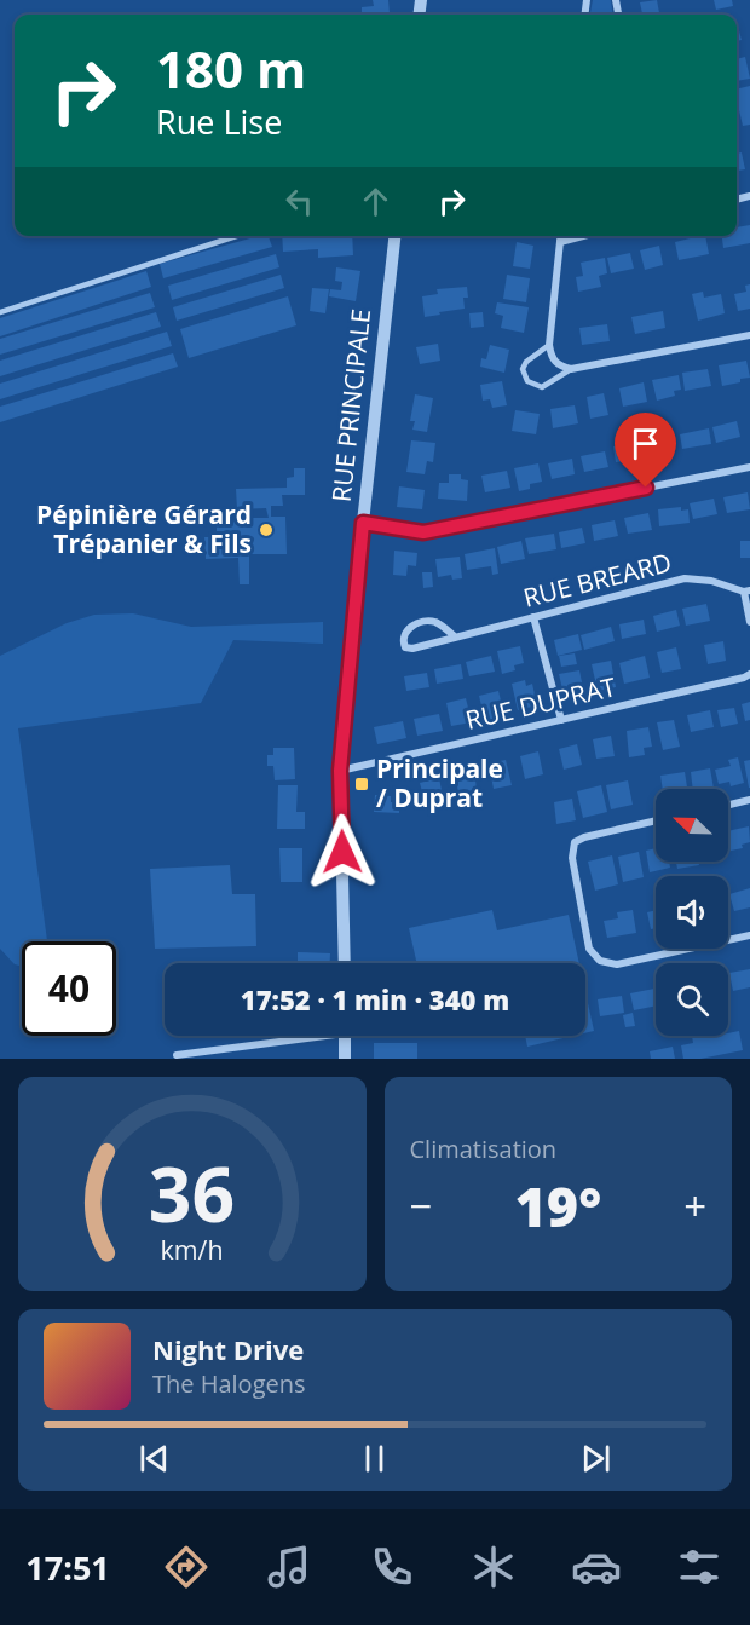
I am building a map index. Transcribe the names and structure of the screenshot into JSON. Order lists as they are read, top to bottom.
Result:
{
  "streets": {
    "street": ["RUE PRINCIPALE", "RUE BREARD", "RUE DUPRAT"]
  },
  "crossings": [
    ["RUE PRINCIPALE", "RUE DUPRAT"]
  ],
  "places": {
    "other": ["Pépinière Gérard Trépanier & Fils"],
    "transit": ["Principale / Duprat"]
  },
  "north": "top left",
  "page": {
    "turn": ["180 m", "Rue Lise"],
    "limit": "40",
    "trip": "17:52 · 1 min · 340 m",
    "tile": "Climatisation",
    "heat": ["−", "19°", "+"],
    "song": ["Night Drive", "The Halogens"],
    "tabs": "17:51",
    "gauge": ["36", "km/h"]
  }
}
